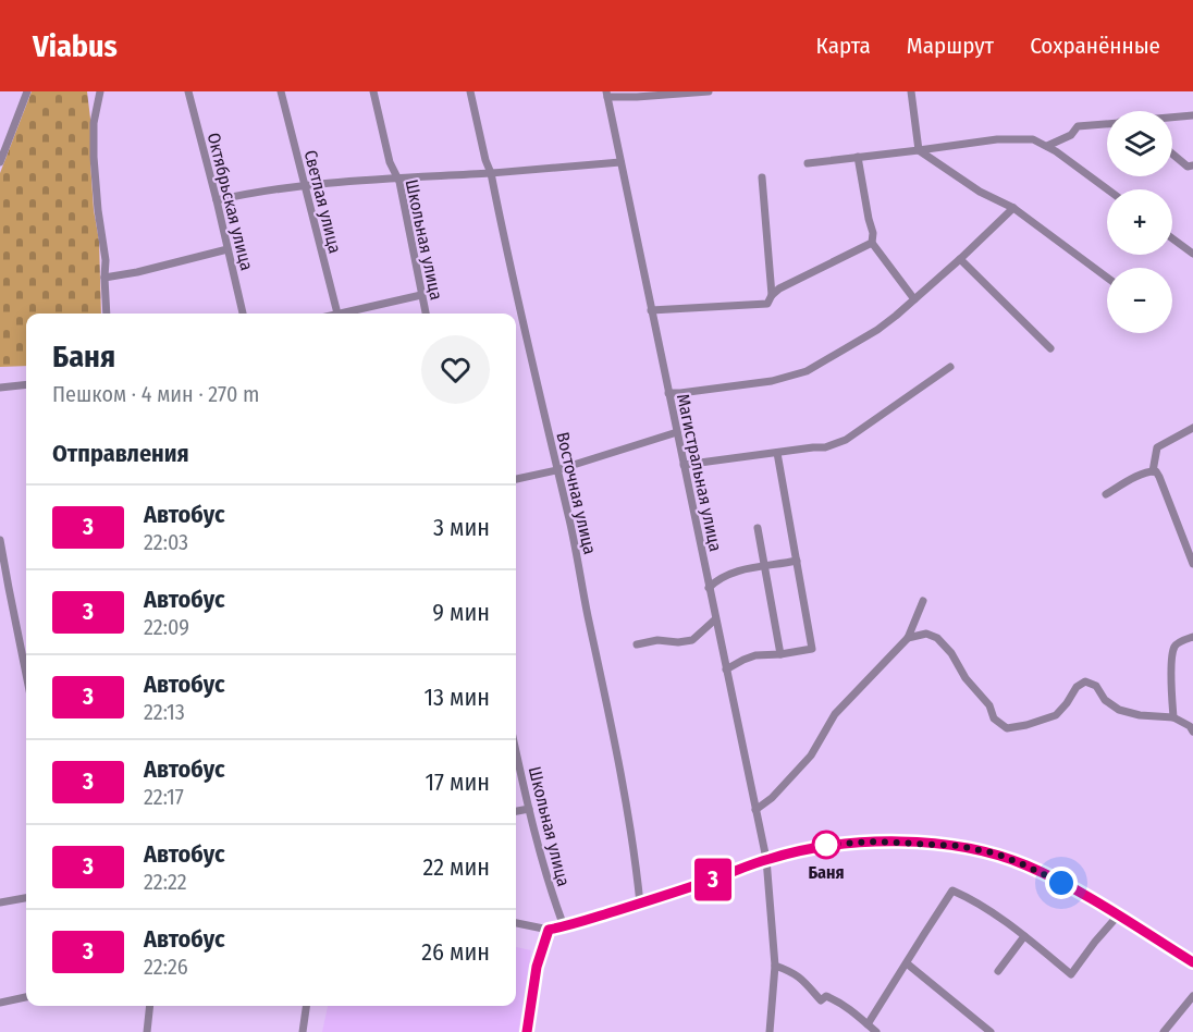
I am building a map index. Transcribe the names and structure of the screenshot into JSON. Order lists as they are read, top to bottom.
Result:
{
  "streets": {
    "street": [
      "Октябрьская улица",
      "Светлая улица",
      "Школьная улица",
      "Магистральная улица",
      "Восточная улица"
    ]
  },
  "places": ["Баня"],
  "lines": ["bus line 3"],
  "page": {
    "header": "Viabus",
    "nav": ["Карта", "Маршрут", "Сохранённые"],
    "on_map": "3",
    "map_buttons": ["+", "−"],
    "heading": [
      ["Баня", "Пешком · 4 мин · 270 m"],
      "Отправления"
    ],
    "list": [
      {
        "mark": "3",
        "name": "Автобус",
        "note": "22:03",
        "value": "3 мин"
      },
      {
        "mark": "3",
        "name": "Автобус",
        "note": "22:09",
        "value": "9 мин"
      },
      {
        "mark": "3",
        "name": "Автобус",
        "note": "22:13",
        "value": "13 мин"
      },
      {
        "mark": "3",
        "name": "Автобус",
        "note": "22:17",
        "value": "17 мин"
      },
      {
        "mark": "3",
        "name": "Автобус",
        "note": "22:22",
        "value": "22 мин"
      },
      {
        "mark": "3",
        "name": "Автобус",
        "note": "22:26",
        "value": "26 мин"
      }
    ]
  }
}
